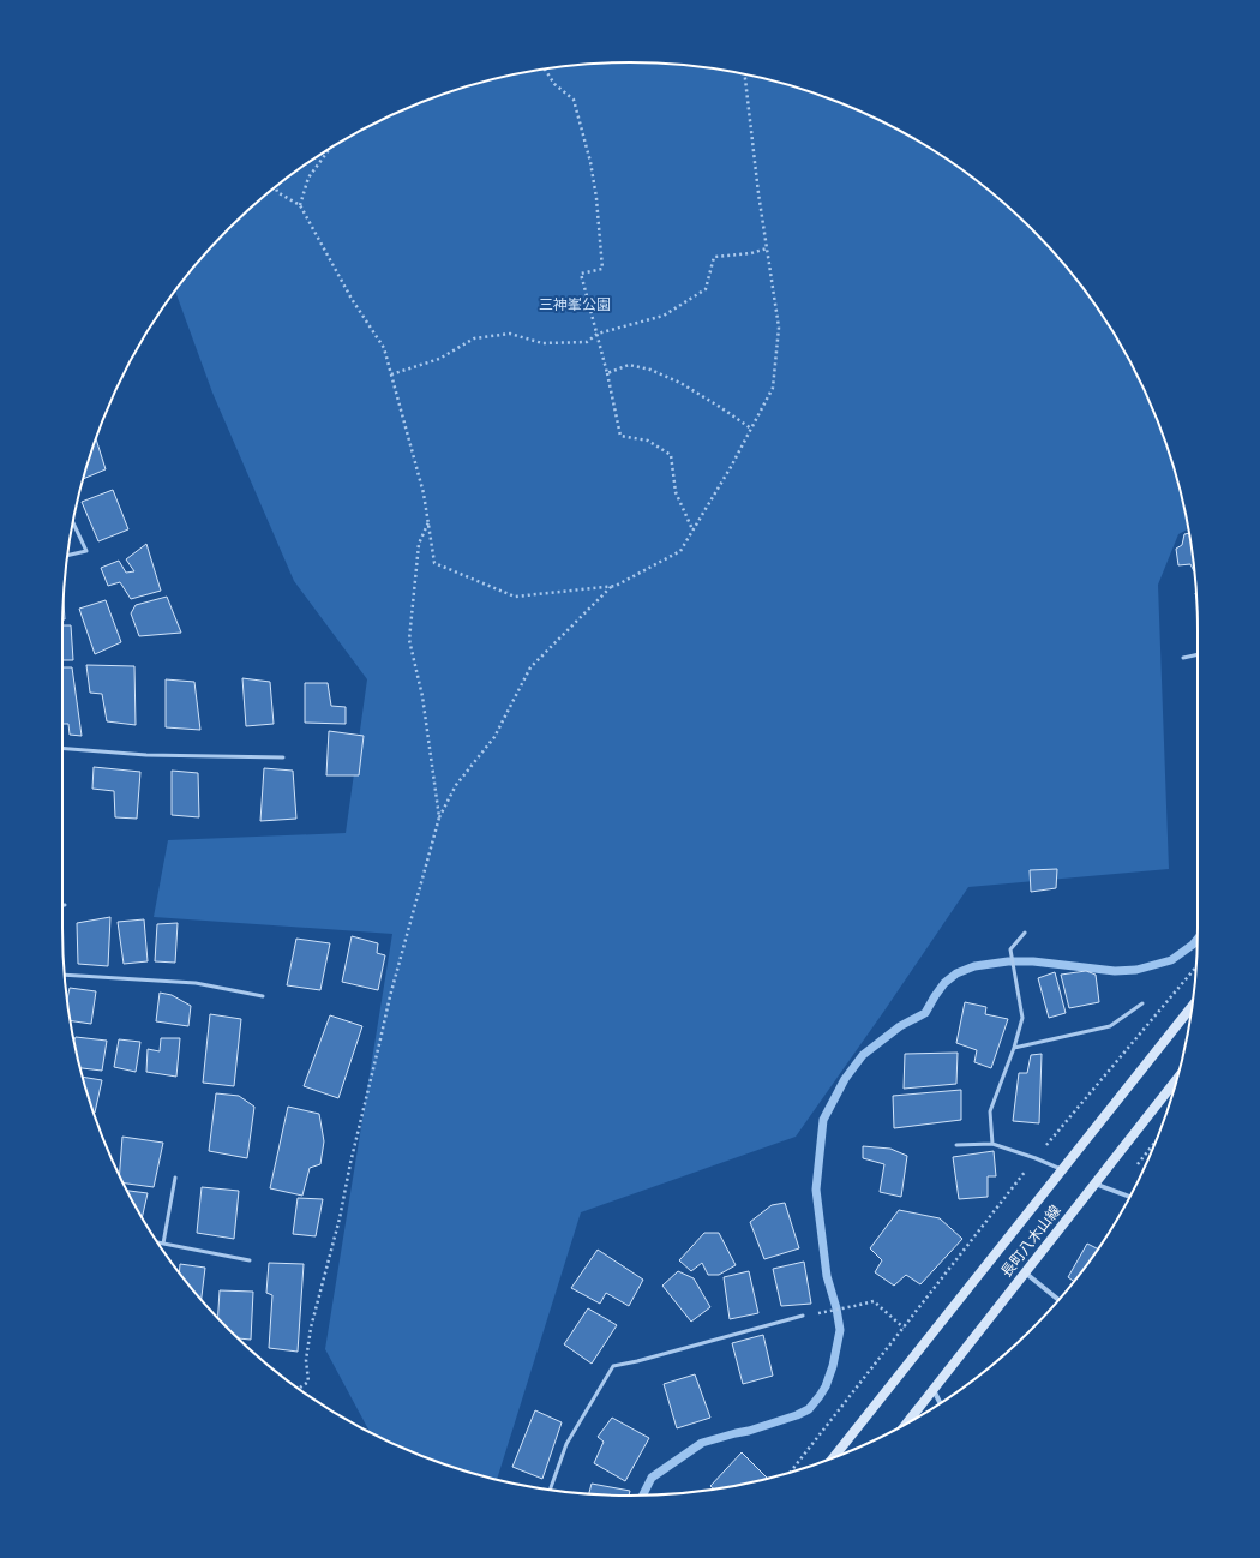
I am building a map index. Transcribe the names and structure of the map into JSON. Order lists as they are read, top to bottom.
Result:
{
  "streets": {
    "street": ["長町八木山線"]
  },
  "parks": ["三神峯公園"]
}
